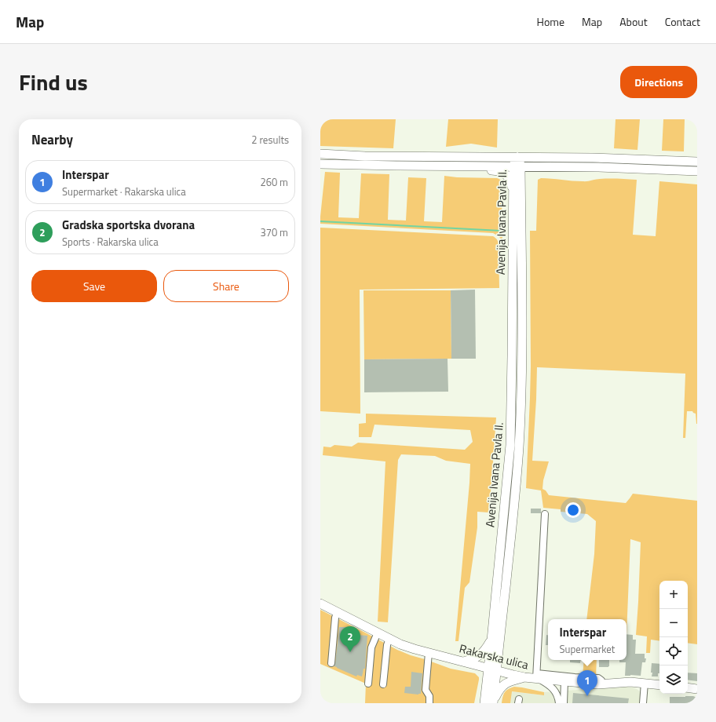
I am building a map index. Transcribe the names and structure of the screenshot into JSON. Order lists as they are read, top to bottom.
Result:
{
  "streets": {
    "main road": ["Avenija Ivana Pavla II.", "Rakarska ulica"]
  },
  "crossings": [
    ["Avenija Ivana Pavla II.", "Rakarska ulica"]
  ],
  "page": {
    "header": "Map",
    "nav": [
      "Home",
      "Map",
      "About",
      "Contact"
    ],
    "title": "Find us",
    "buttons": [
      "Directions",
      ["Save", "Share"]
    ],
    "heading": ["Nearby", "2 results"],
    "list": [
      {
        "mark": "1",
        "name": "Interspar",
        "note": "Supermarket · Rakarska ulica",
        "value": "260 m"
      },
      {
        "mark": "2",
        "name": "Gradska sportska dvorana",
        "note": "Sports · Rakarska ulica",
        "value": "370 m"
      }
    ],
    "map_buttons": ["+", "−"],
    "popup": ["Interspar", "Supermarket"],
    "pins": ["2", "1"]
  }
}
